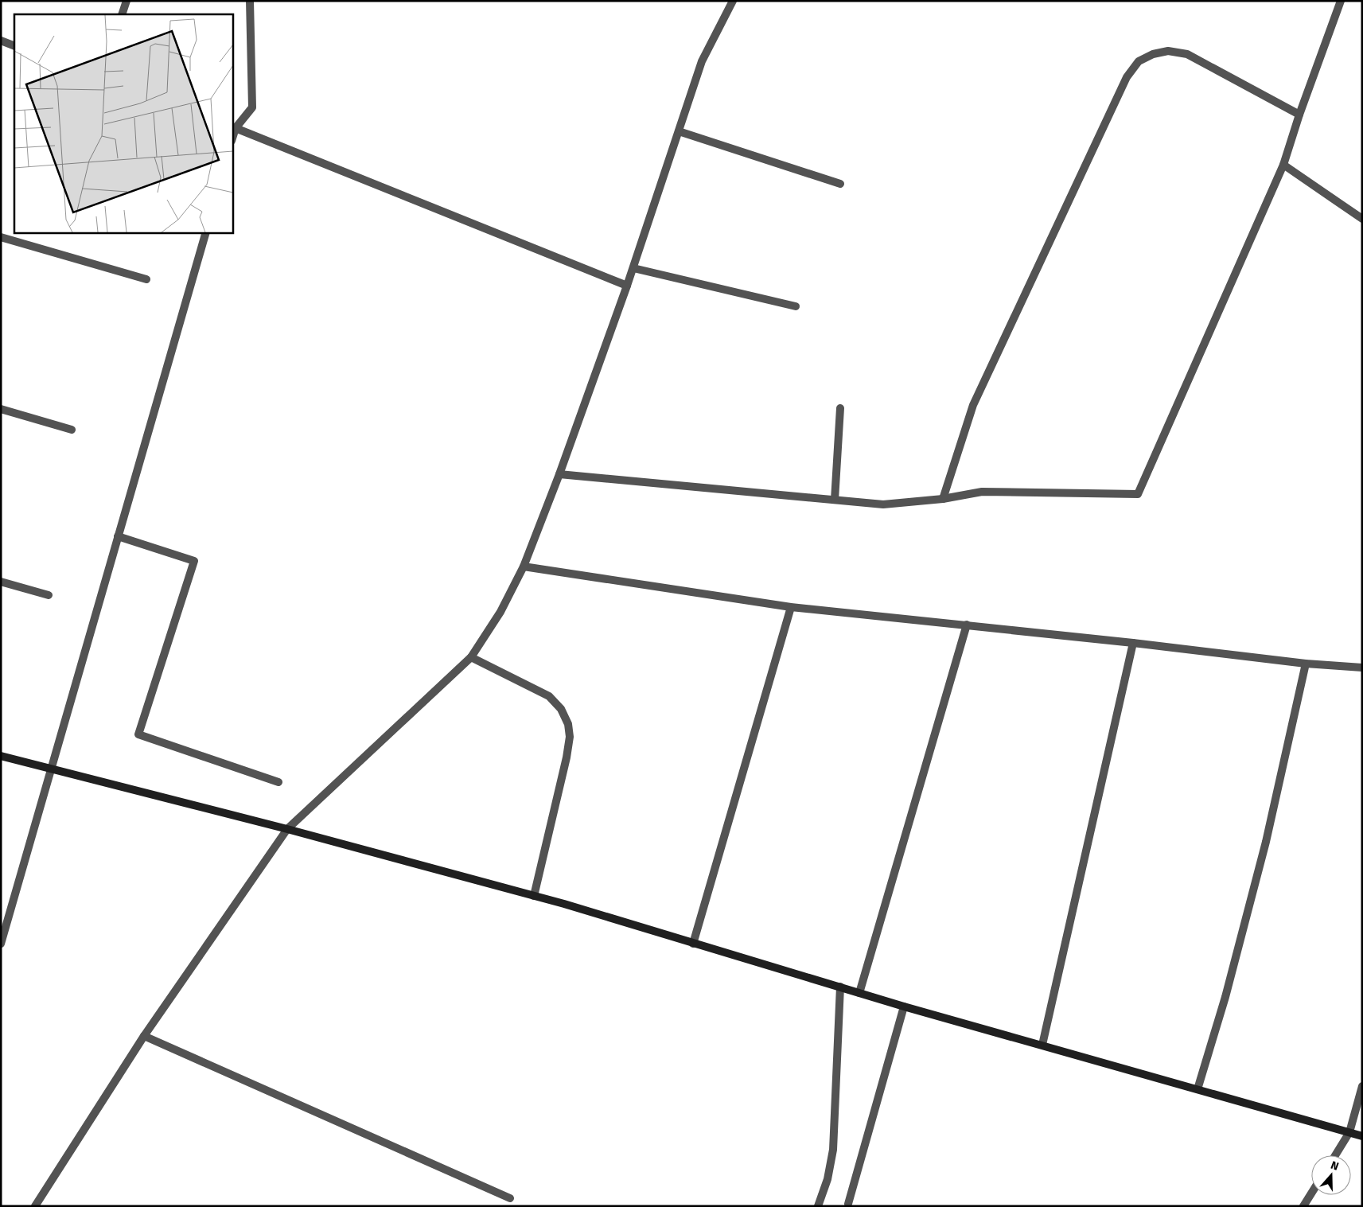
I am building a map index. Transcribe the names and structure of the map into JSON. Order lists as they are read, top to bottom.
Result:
{
  "north": "top"
}
